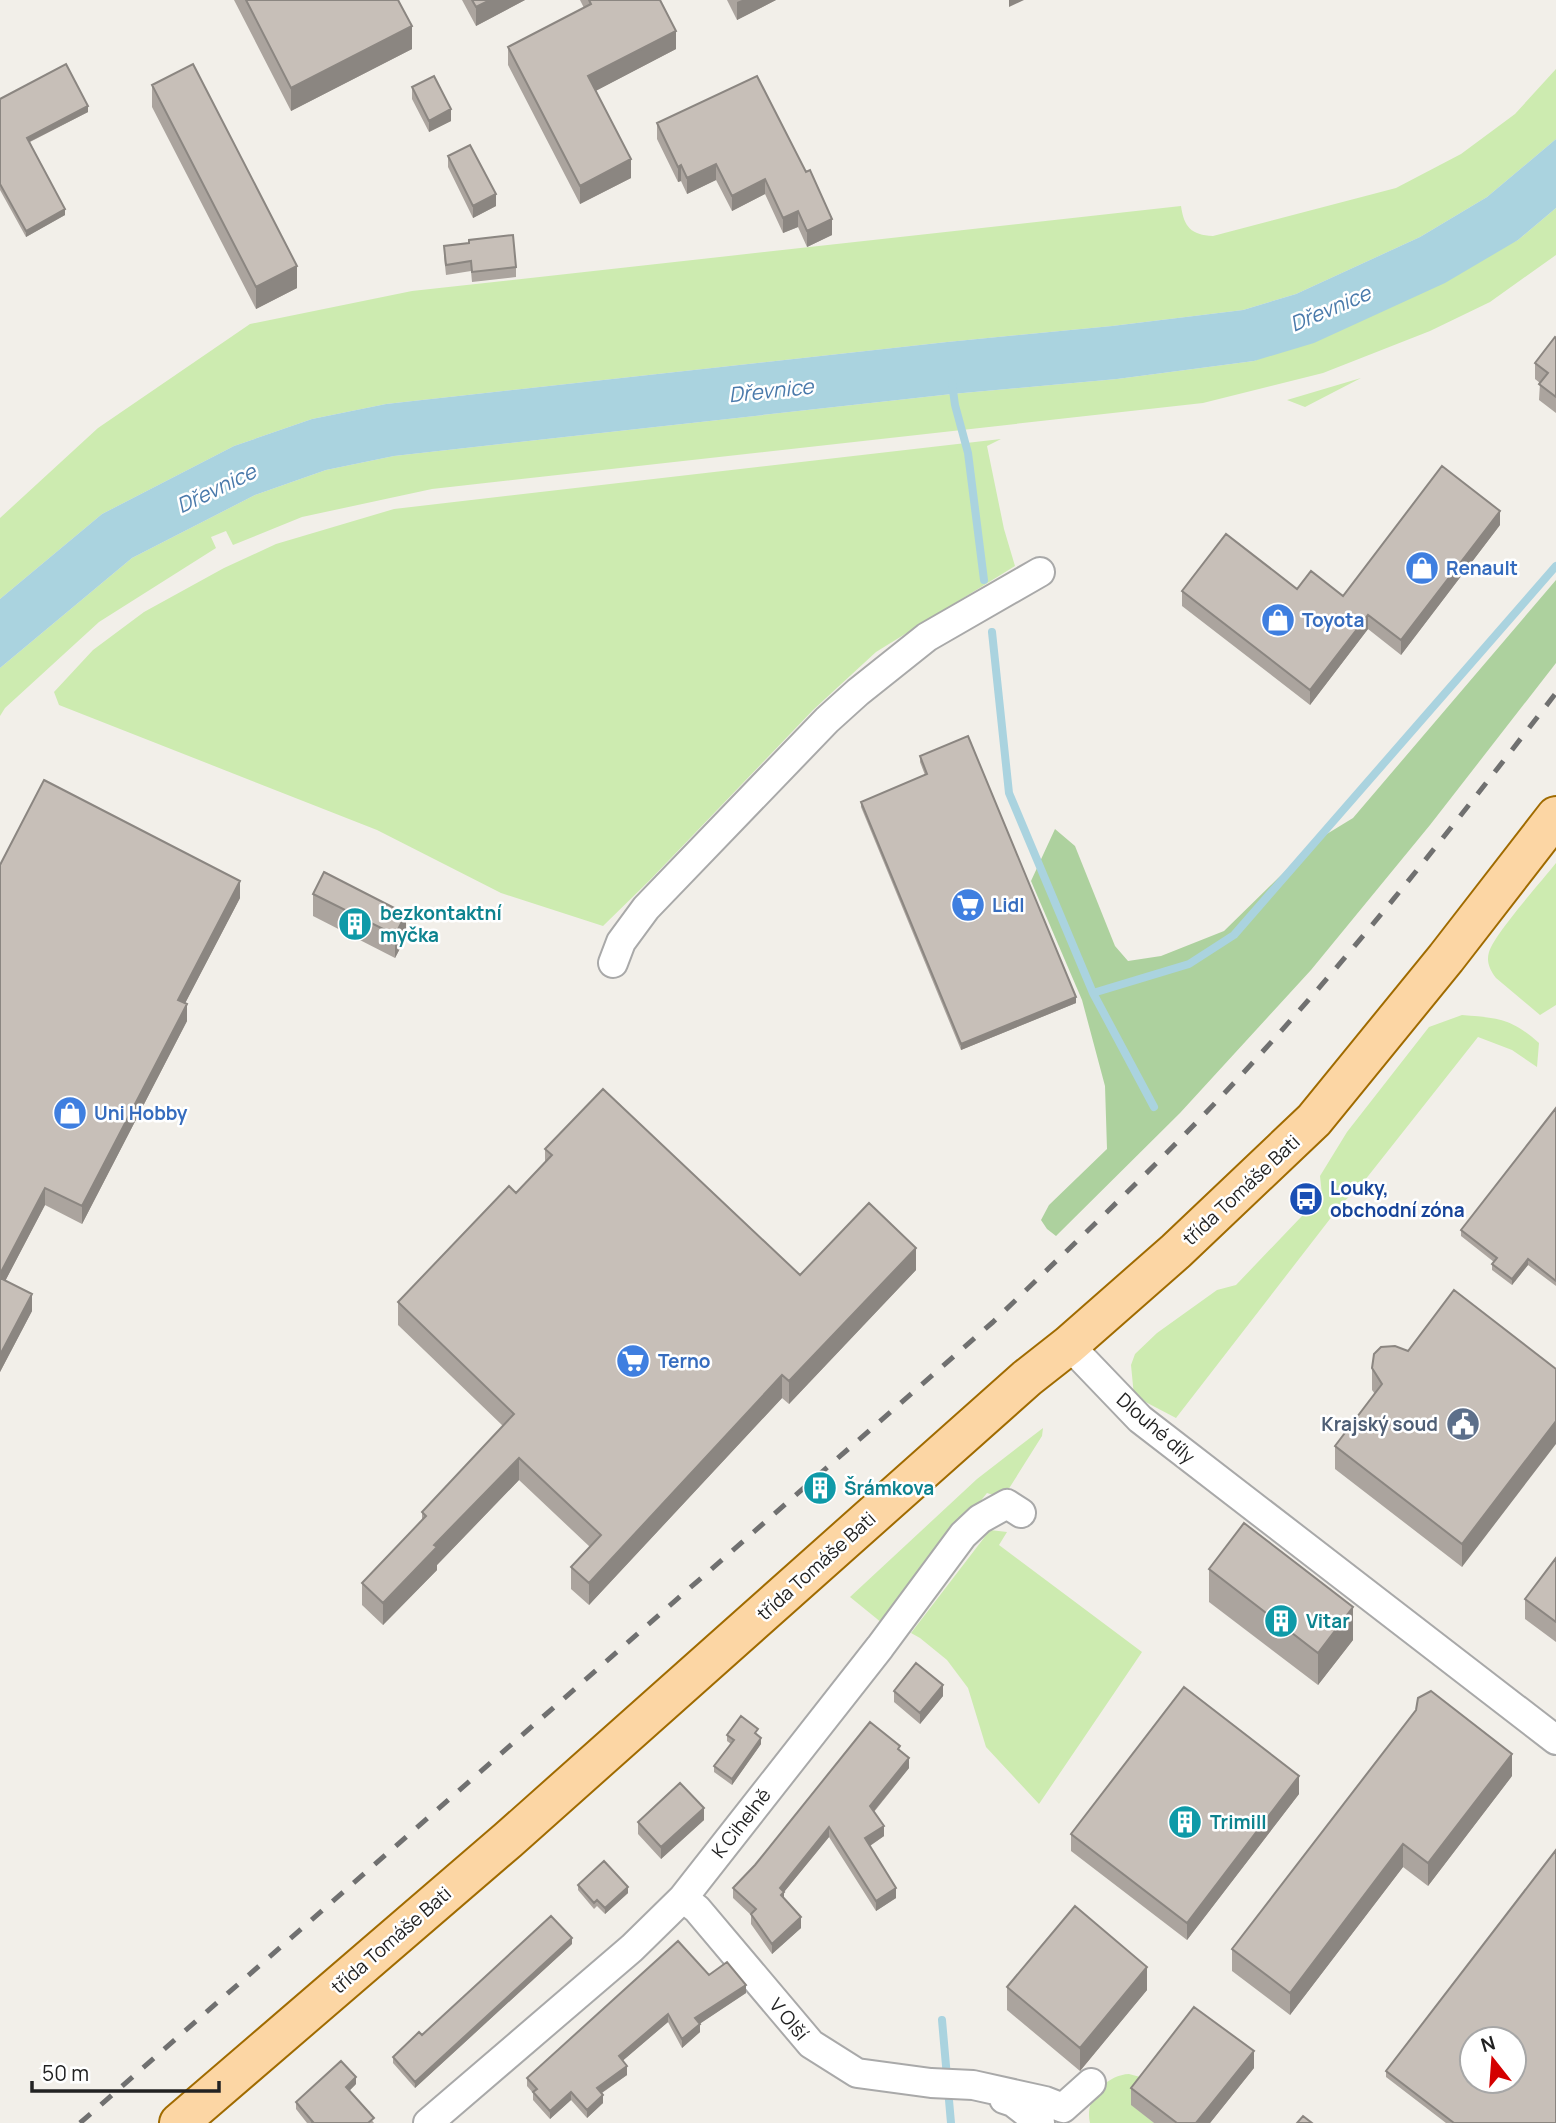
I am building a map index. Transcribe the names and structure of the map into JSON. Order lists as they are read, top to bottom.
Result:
{
  "streets": {
    "main road": ["třída Tomáše Bati"],
    "street": ["Dlouhé díly", "K Cihelně", "V Olší"]
  },
  "crossings": [
    ["třída Tomáše Bati", "Dlouhé díly"],
    ["K Cihelně", "V Olší"]
  ],
  "water": ["Dřevnice"],
  "places": {
    "shop": ["Renault", "Toyota", "Uni Hobby"],
    "supermarket": ["Lidl", "Terno"],
    "building": [
      "bezkontaktní myčka",
      "Šrámkova",
      "Vitar",
      "Trimill"
    ],
    "bus stop": ["Louky, obchodní zóna"],
    "public building": ["Krajský soud"]
  },
  "scale_bar": "50 m",
  "north": "top"
}
